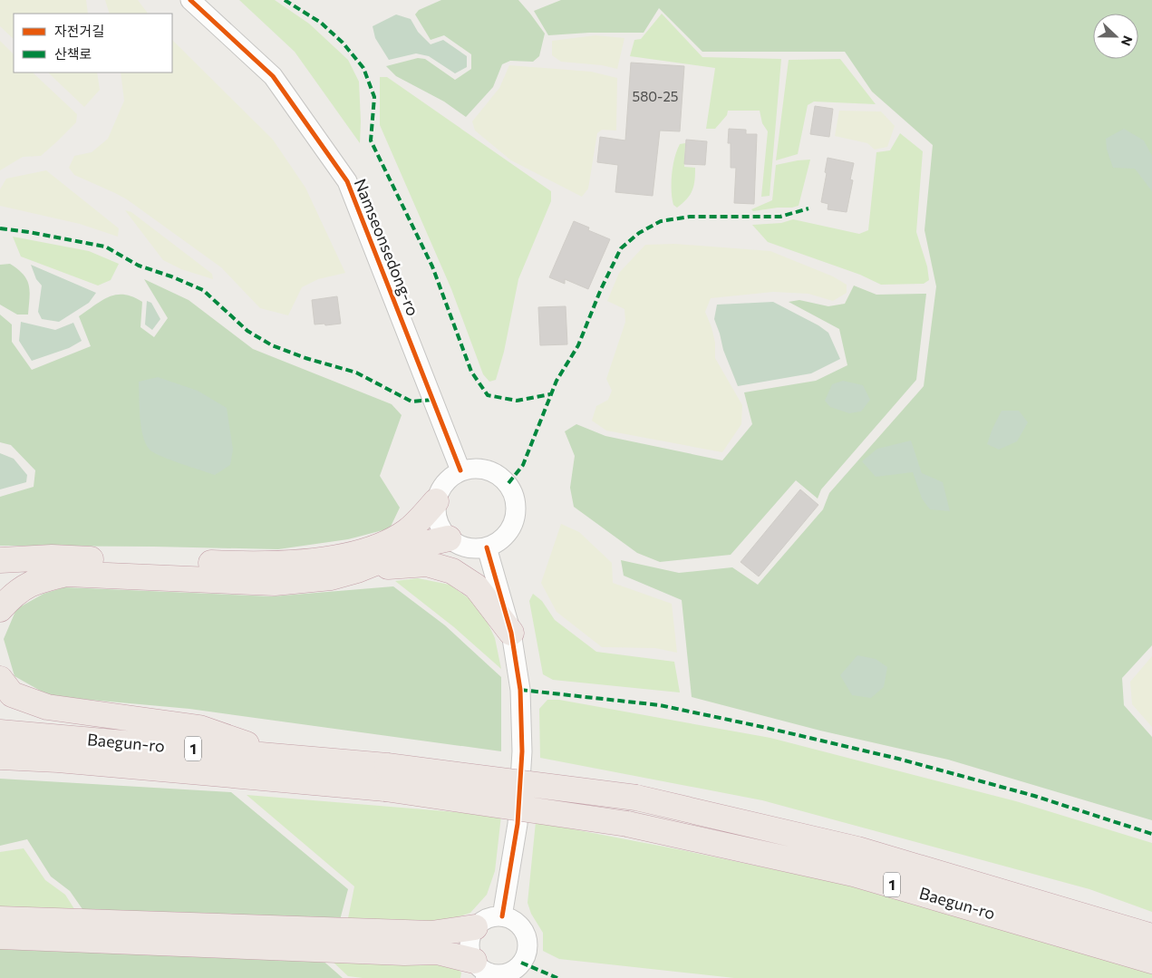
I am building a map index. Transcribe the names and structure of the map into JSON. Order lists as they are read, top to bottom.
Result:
{
  "streets": {
    "highway": ["Baegun-ro", "1"],
    "street": ["Namseonsedong-ro"]
  },
  "house_numbers": ["580-25"],
  "legend": ["자전거길", "산책로"],
  "north": "right"
}
